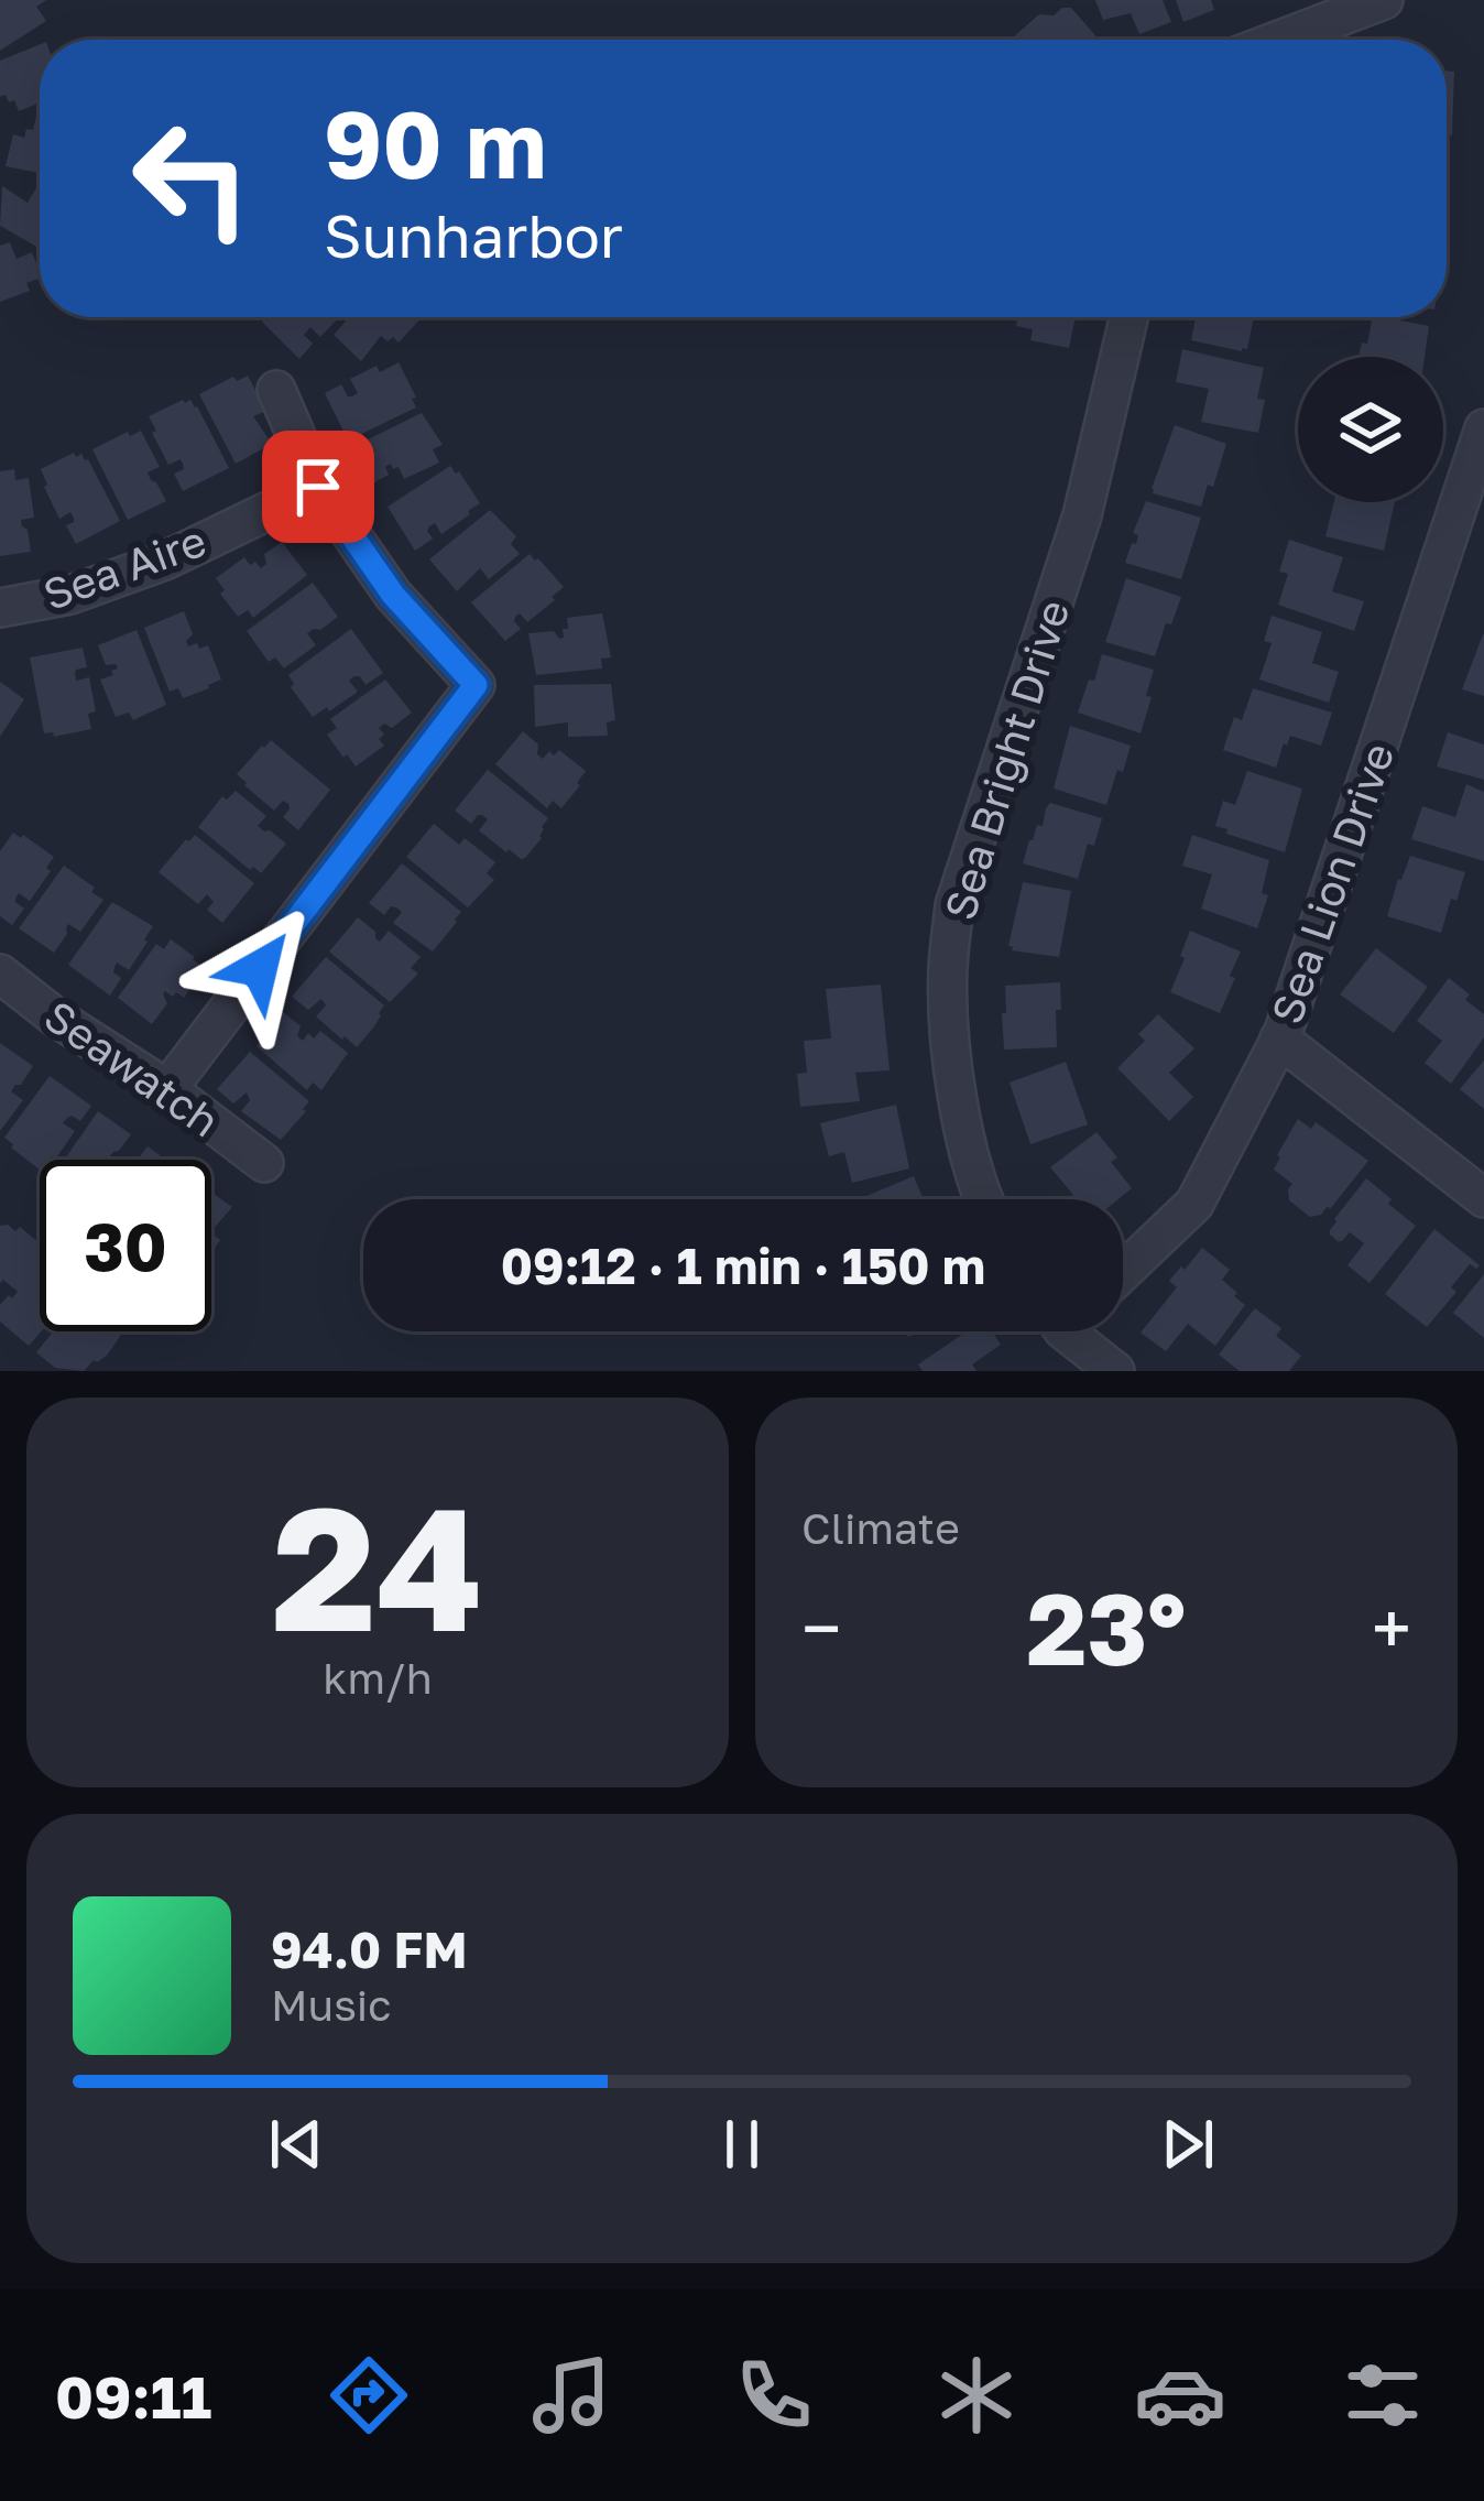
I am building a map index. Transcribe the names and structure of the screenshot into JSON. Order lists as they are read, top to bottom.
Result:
{
  "streets": {
    "street": [
      "Sea Aire",
      "Sea Bright Drive",
      "Sea Lion Drive",
      "Seawatch"
    ]
  },
  "page": {
    "turn": ["90 m", "Sunharbor"],
    "limit": "30",
    "trip": "09:12 · 1 min · 150 m",
    "tile": [
      ["24", "km/h"],
      "Climate"
    ],
    "heat": ["−", "23°", "+"],
    "song": ["94.0 FM", "Music"],
    "tabs": "09:11"
  }
}
